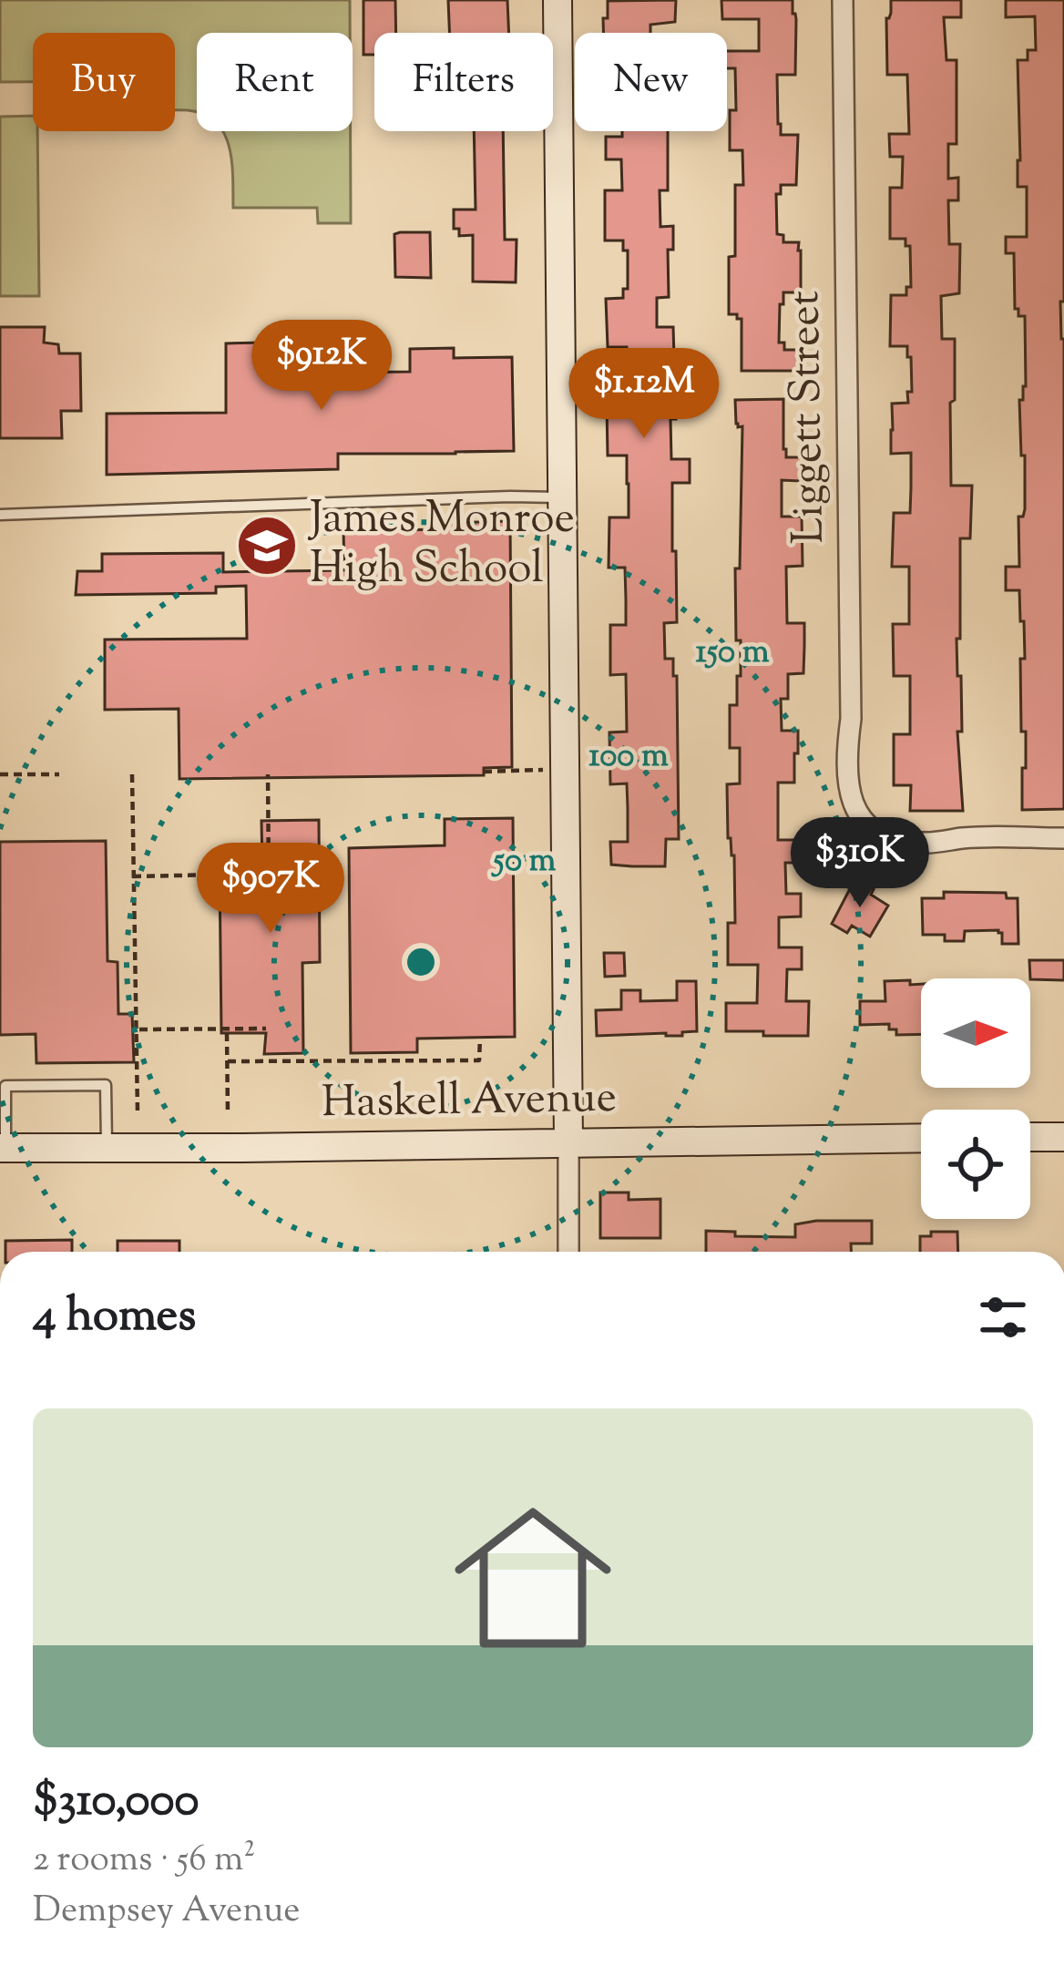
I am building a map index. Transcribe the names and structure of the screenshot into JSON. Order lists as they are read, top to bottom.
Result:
{
  "streets": {
    "street": ["Liggett Street", "Haskell Avenue"]
  },
  "places": {
    "school or university": ["James Monroe High School"]
  },
  "north": "right",
  "page": {
    "chip": [
      "Buy",
      "Rent",
      "Filters",
      "New"
    ],
    "price": [
      "$912K",
      "$1.12M",
      "$310K",
      "$907K"
    ],
    "heading": "4 homes",
    "list": [
      {
        "name": "$310,000",
        "note": "2 rooms · 56 m² · Dempsey Avenue"
      }
    ]
  },
  "rings": ["150 m", "100 m", "50 m"]
}
